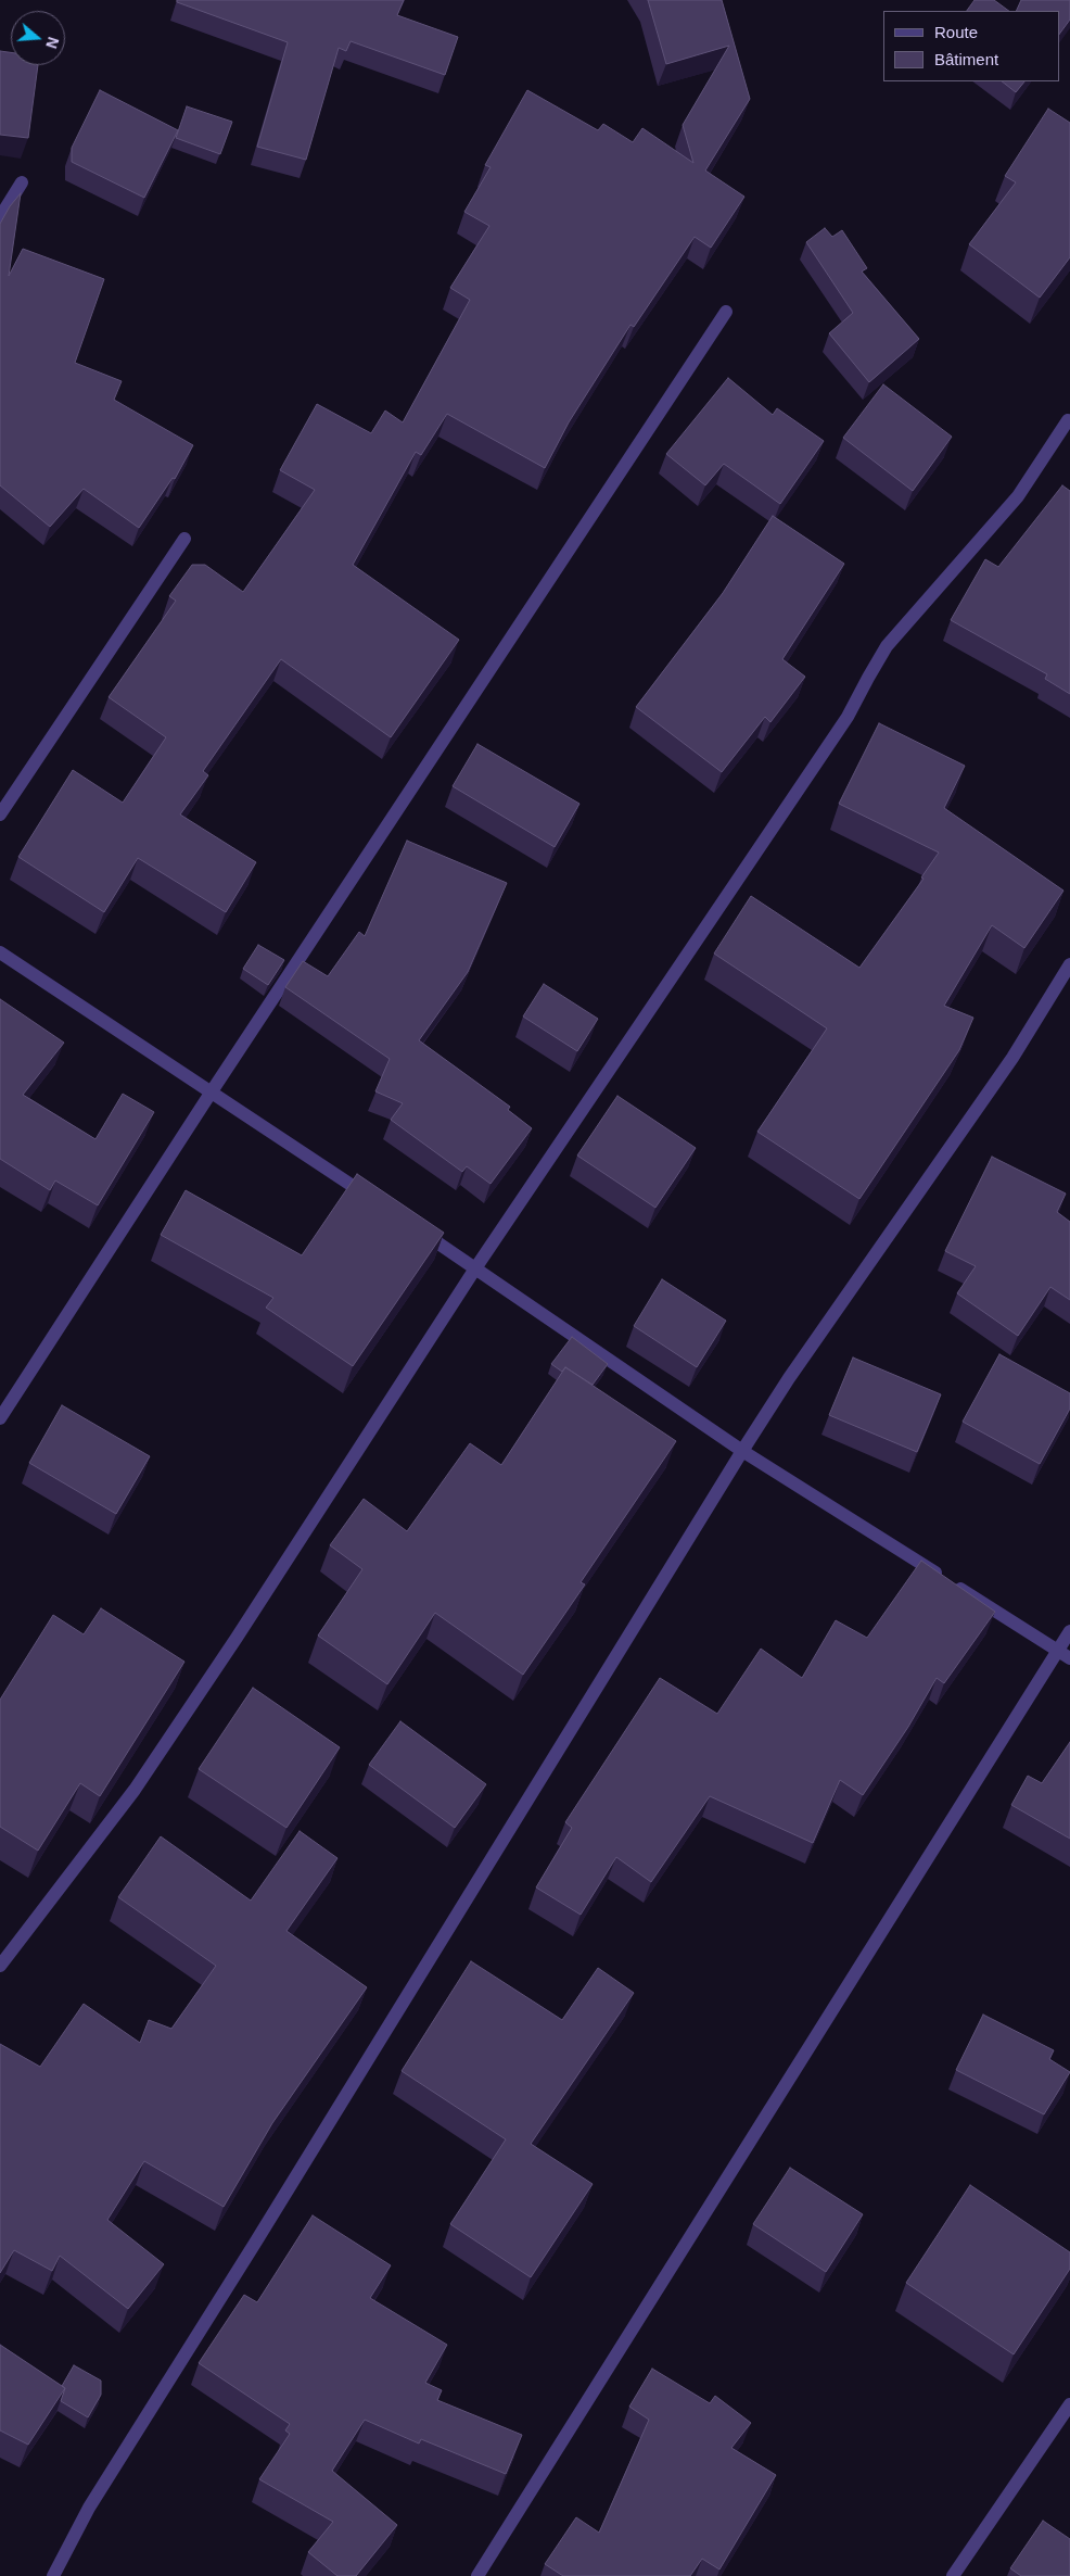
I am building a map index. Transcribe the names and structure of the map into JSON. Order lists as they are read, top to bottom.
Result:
{
  "legend": ["Route", "Bâtiment"],
  "north": "right"
}
